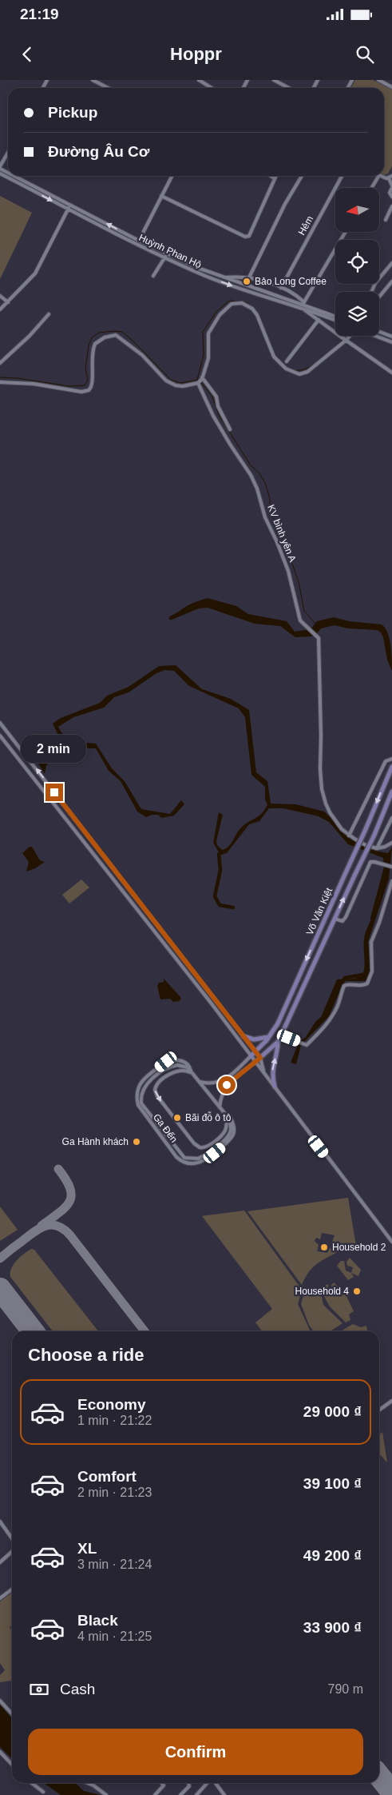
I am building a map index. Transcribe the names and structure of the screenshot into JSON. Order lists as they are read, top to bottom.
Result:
{
  "streets": {
    "main road": ["Võ Văn Kiệt"],
    "street": [
      "Hẻm",
      "Huỳnh Phan Hộ",
      "KV bình yên A",
      "Ga Đến"
    ]
  },
  "places": [
    "Bảo Long Coffee",
    "Bãi đỗ ô tô",
    "Ga Hành khách",
    "Household 2",
    "Household 4"
  ],
  "north": "left",
  "page": {
    "status": "21:19",
    "header": "Hoppr",
    "banner": ["Pickup", "Đường Âu Cơ"],
    "bubble": "2 min",
    "heading": "Choose a ride",
    "list": [
      {
        "name": "Economy",
        "note": "1 min · 21:22",
        "value": "29 000 ₫"
      },
      {
        "name": "Comfort",
        "note": "2 min · 21:23",
        "value": "39 100 ₫"
      },
      {
        "name": "XL",
        "note": "3 min · 21:24",
        "value": "49 200 ₫"
      },
      {
        "name": "Black",
        "note": "4 min · 21:25",
        "value": "33 900 ₫"
      }
    ],
    "pay": ["Cash", "790 m"],
    "buttons": "Confirm"
  }
}
